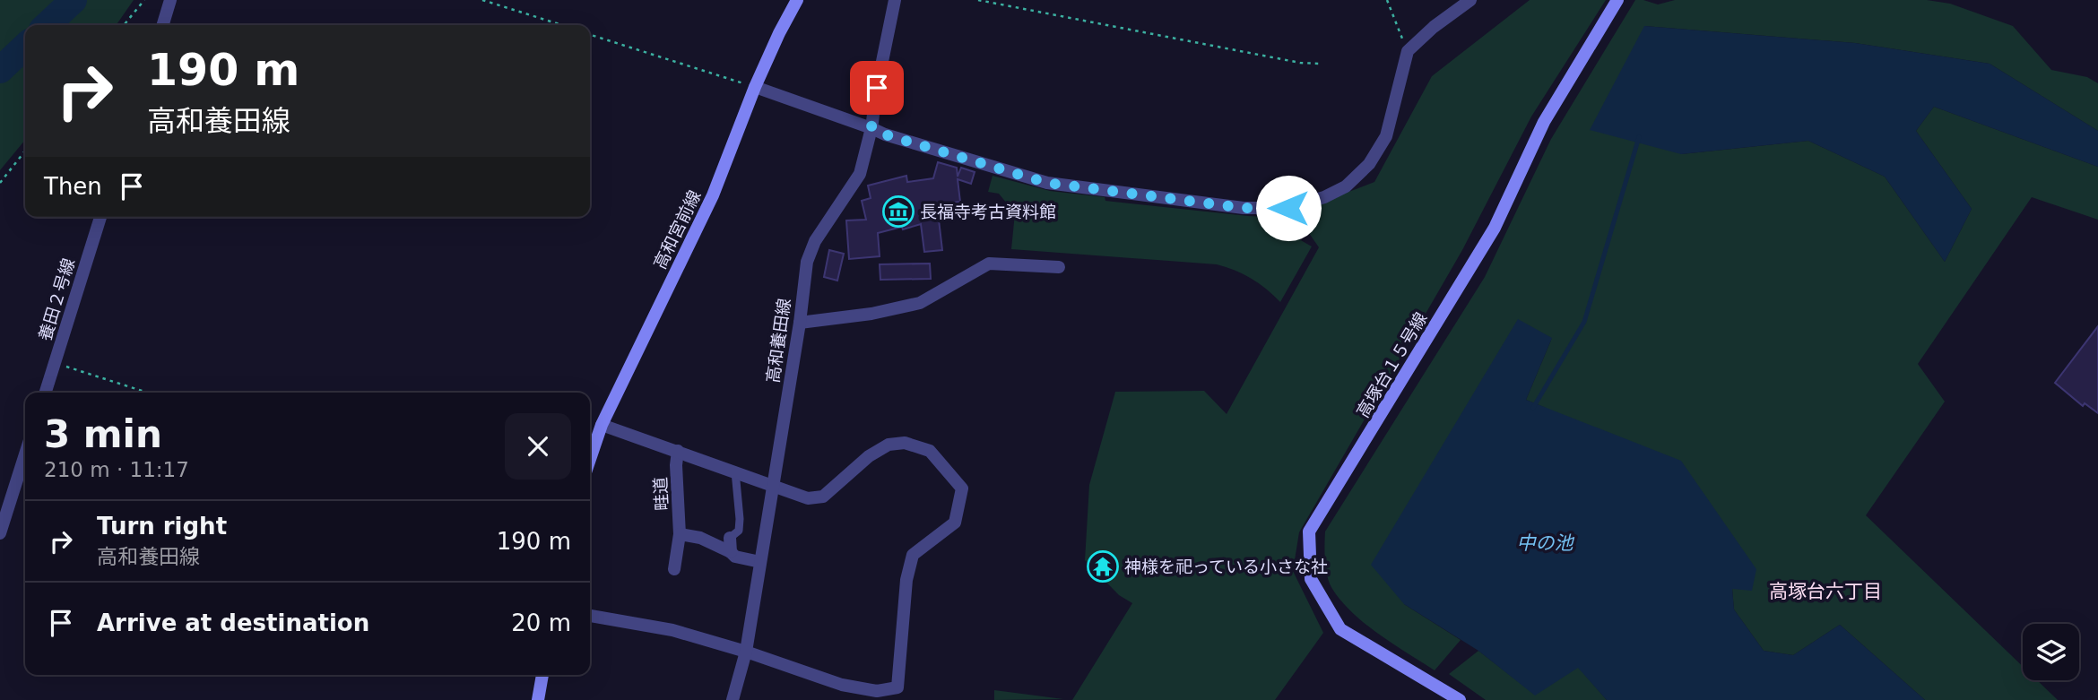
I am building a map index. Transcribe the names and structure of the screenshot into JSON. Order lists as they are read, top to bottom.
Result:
{
  "streets": {
    "street": [
      "高和宮前線",
      "養田２号線",
      "高和養田線",
      "高塚台１５号線",
      "畦道"
    ]
  },
  "crossings": [
    ["高和養田線", "畦道"]
  ],
  "districts": ["高塚台六丁目"],
  "water": ["中の池"],
  "places": {
    "museum": ["長福寺考古資料館"],
    "temple": ["神様を祀っている小さな社"]
  },
  "page": {
    "turn": ["190 m", "高和養田線"],
    "then": "Then",
    "heading": ["3 min", "210 m · 11:17"],
    "list": [
      {
        "name": "Turn right",
        "note": "高和養田線",
        "value": "190 m"
      },
      {
        "name": "Arrive at destination",
        "value": "20 m"
      }
    ]
  }
}
